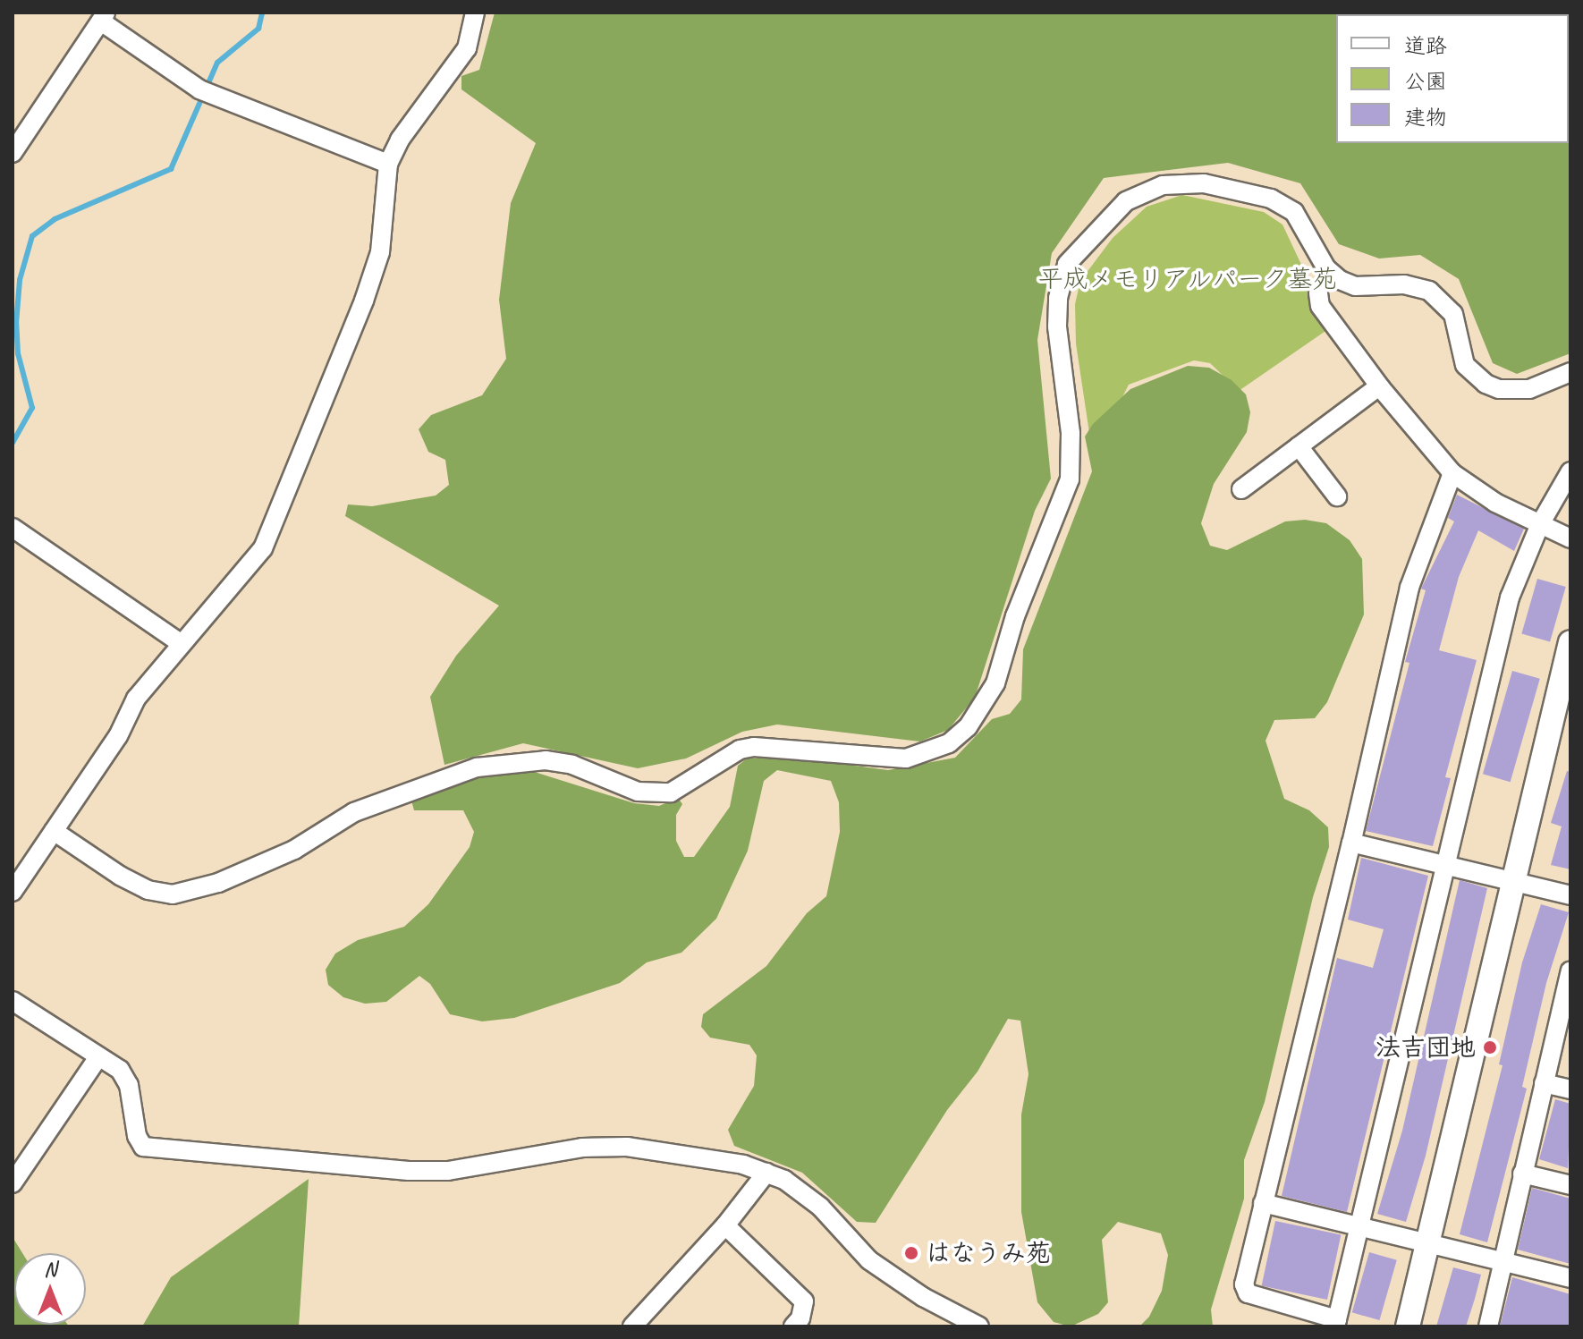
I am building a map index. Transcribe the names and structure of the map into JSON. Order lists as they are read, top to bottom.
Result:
{
  "parks": ["平成メモリアルパーク墓苑"],
  "places": ["法吉団地", "はなうみ苑"],
  "legend": ["道路", "公園", "建物"],
  "north": "top"
}
